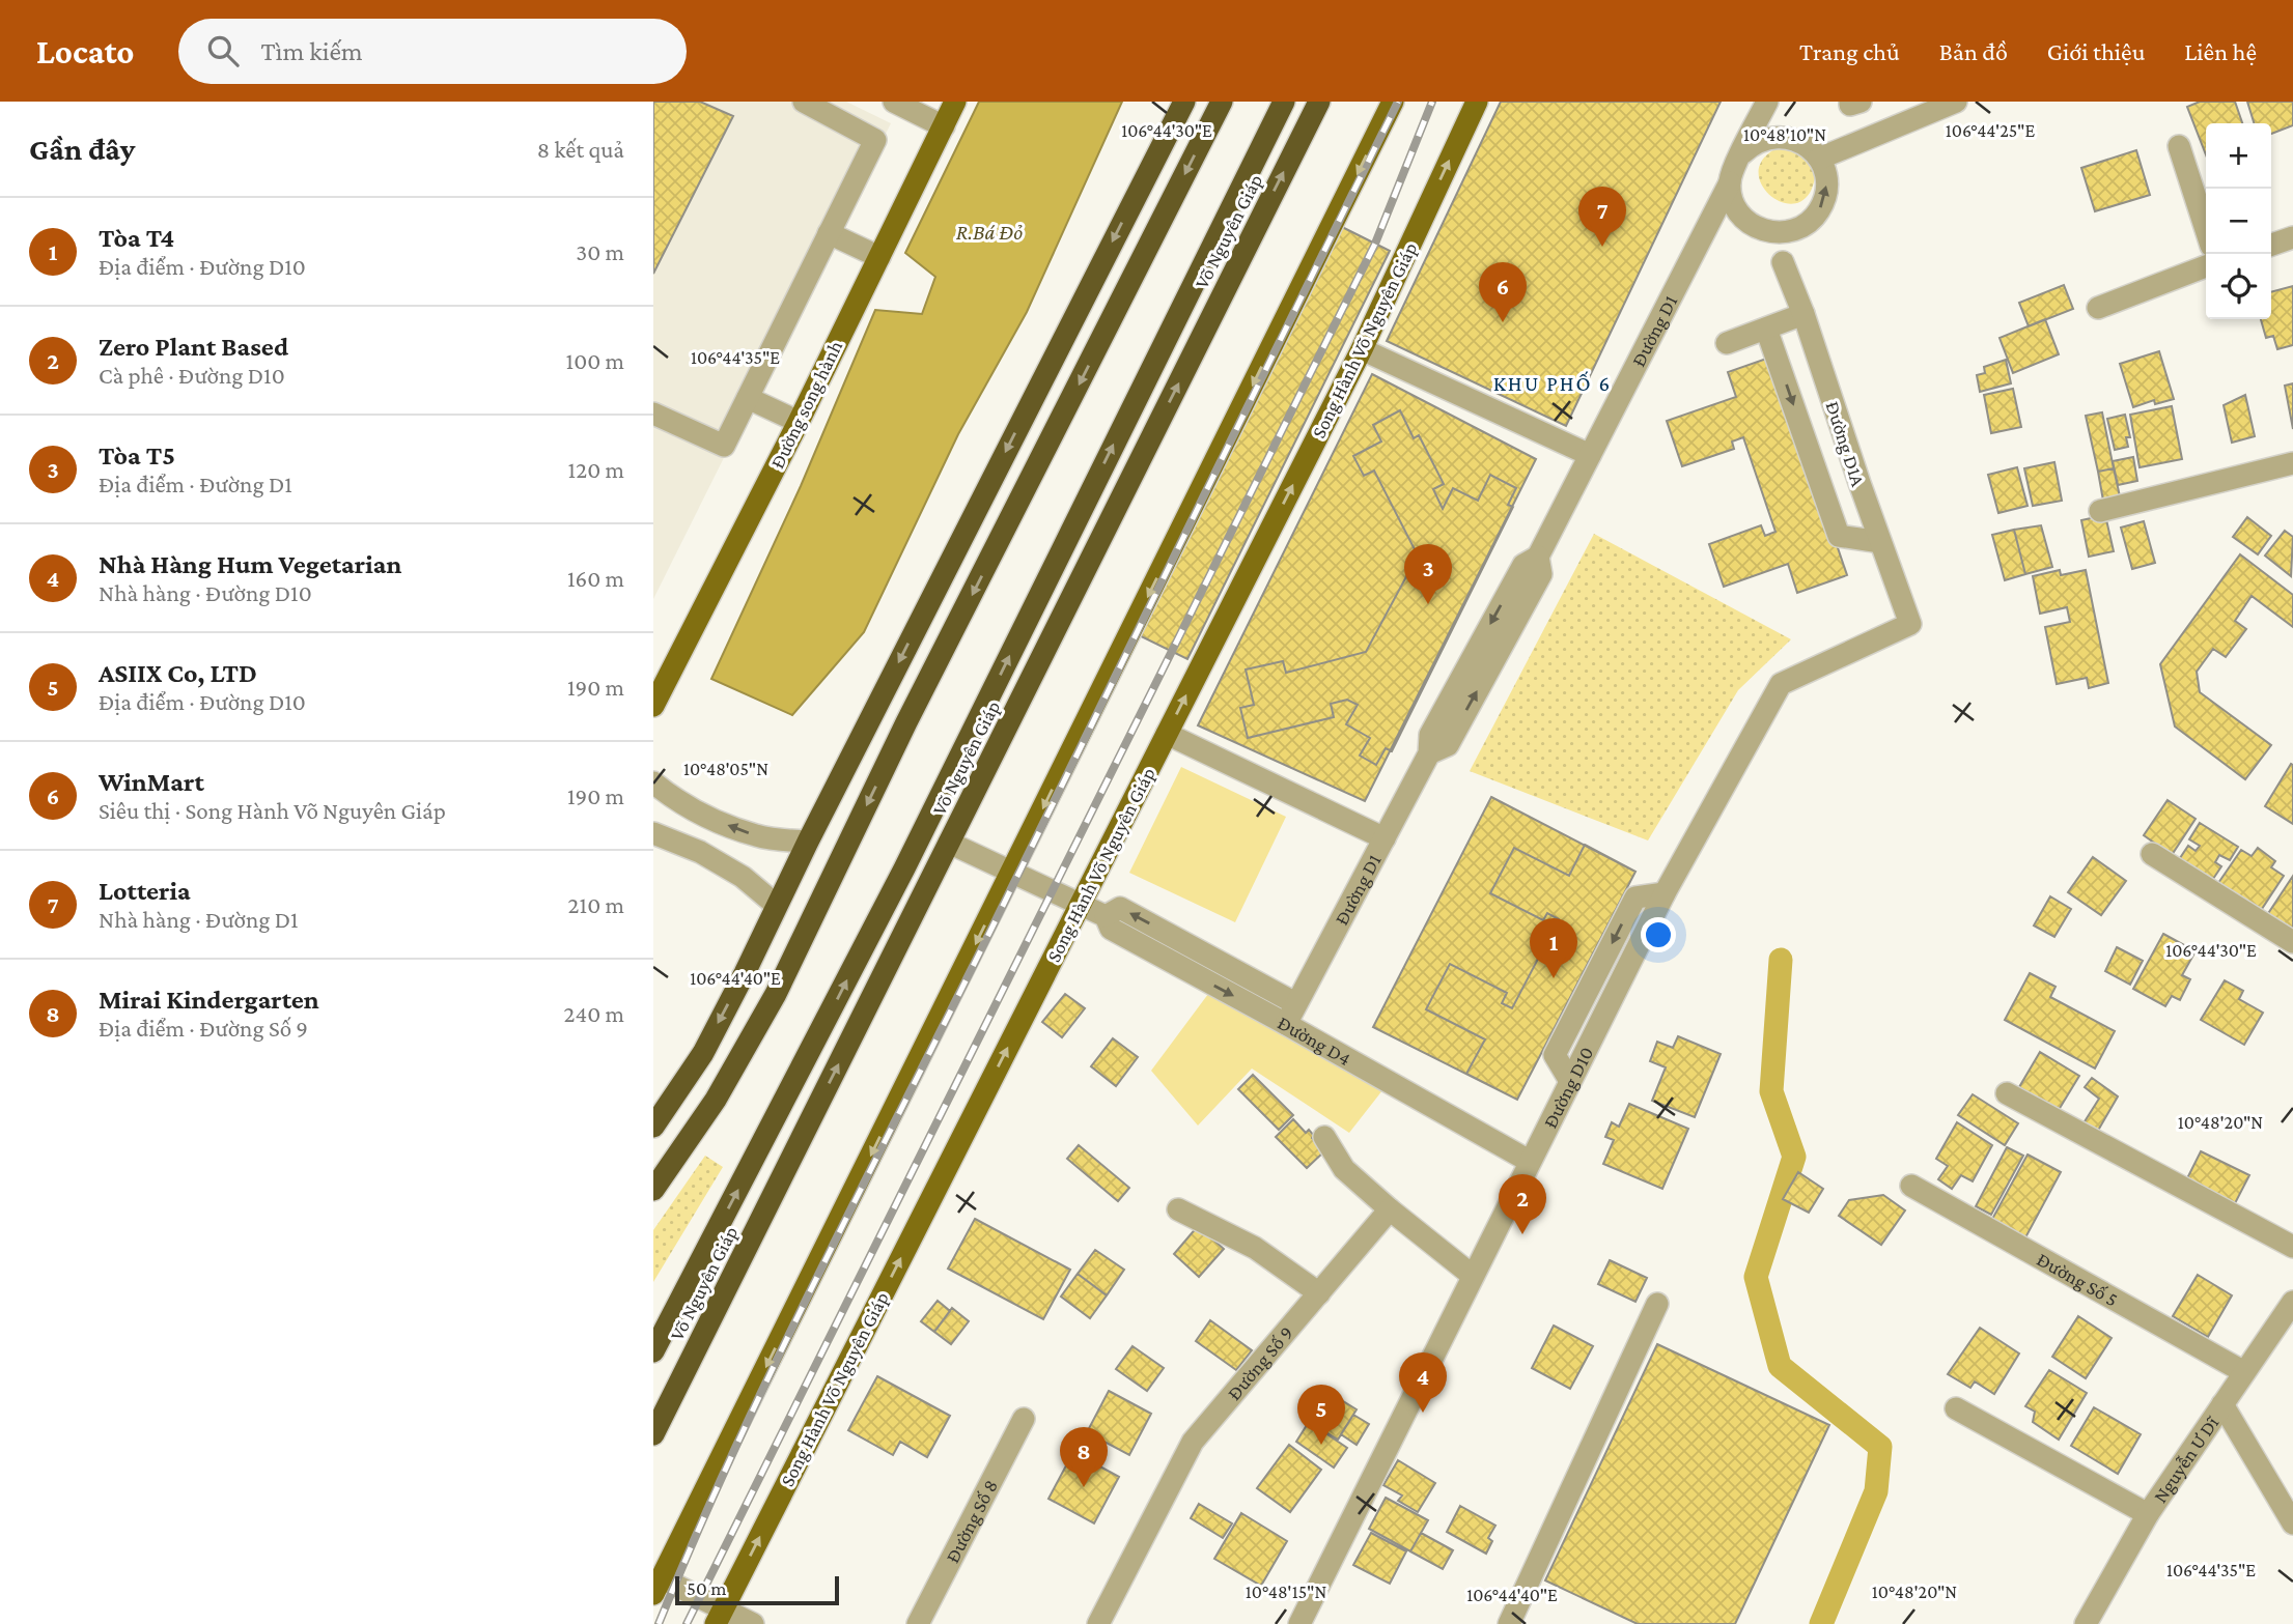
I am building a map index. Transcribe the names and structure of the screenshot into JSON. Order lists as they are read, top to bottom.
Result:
{
  "streets": {
    "highway": ["Võ Nguyên Giáp"],
    "main road": ["Song Hành Võ Nguyên Giáp", "Đường song hành"],
    "street": [
      "Đường D1",
      "Đường D1A",
      "Đường D4",
      "Đường D10",
      "Đường Số 5",
      "Đường Số 9",
      "Nguyễn Ư Dĩ",
      "Đường Số 8"
    ]
  },
  "crossings": [
    ["Võ Nguyên Giáp", "Đường D4"],
    ["Đường D1", "Đường D1A"],
    ["Đường D1", "Đường D4"],
    ["Song Hành Võ Nguyên Giáp", "Đường D4"],
    ["Đường D1A", "Đường D10"],
    ["Đường D4", "Đường D10"],
    ["Đường Số 5", "Nguyễn Ư Dĩ"]
  ],
  "districts": ["KHU PHỐ 6"],
  "water": ["R.Bá Đỏ"],
  "scale_bar": "50 m",
  "page": {
    "header": "Locato",
    "search": "Tìm kiếm",
    "nav": [
      "Trang chủ",
      "Bản đồ",
      "Giới thiệu",
      "Liên hệ"
    ],
    "heading": ["Gần đây", "8 kết quả"],
    "map_buttons": ["+", "−"],
    "pins": [
      "7",
      "6",
      "3",
      "1",
      "2",
      "4",
      "5",
      "8"
    ],
    "list": [
      {
        "mark": "1",
        "name": "Tòa T4",
        "note": "Địa điểm · Đường D10",
        "value": "30 m"
      },
      {
        "mark": "2",
        "name": "Zero Plant Based",
        "note": "Cà phê · Đường D10",
        "value": "100 m"
      },
      {
        "mark": "3",
        "name": "Tòa T5",
        "note": "Địa điểm · Đường D1",
        "value": "120 m"
      },
      {
        "mark": "4",
        "name": "Nhà Hàng Hum Vegetarian",
        "note": "Nhà hàng · Đường D10",
        "value": "160 m"
      },
      {
        "mark": "5",
        "name": "ASIIX Co, LTD",
        "note": "Địa điểm · Đường D10",
        "value": "190 m"
      },
      {
        "mark": "6",
        "name": "WinMart",
        "note": "Siêu thị · Song Hành Võ Nguyên Giáp",
        "value": "190 m"
      },
      {
        "mark": "7",
        "name": "Lotteria",
        "note": "Nhà hàng · Đường D1",
        "value": "210 m"
      },
      {
        "mark": "8",
        "name": "Mirai Kindergarten",
        "note": "Địa điểm · Đường Số 9",
        "value": "240 m"
      }
    ],
    "scale": "50 m"
  },
  "coordinates": [
    "106°44'30\"E",
    "106°44'25\"E",
    "10°48'10\"N",
    "106°44'35\"E",
    "10°48'05\"N",
    "106°44'40\"E",
    "10°48'20\"N",
    "10°48'15\"N"
  ]
}
